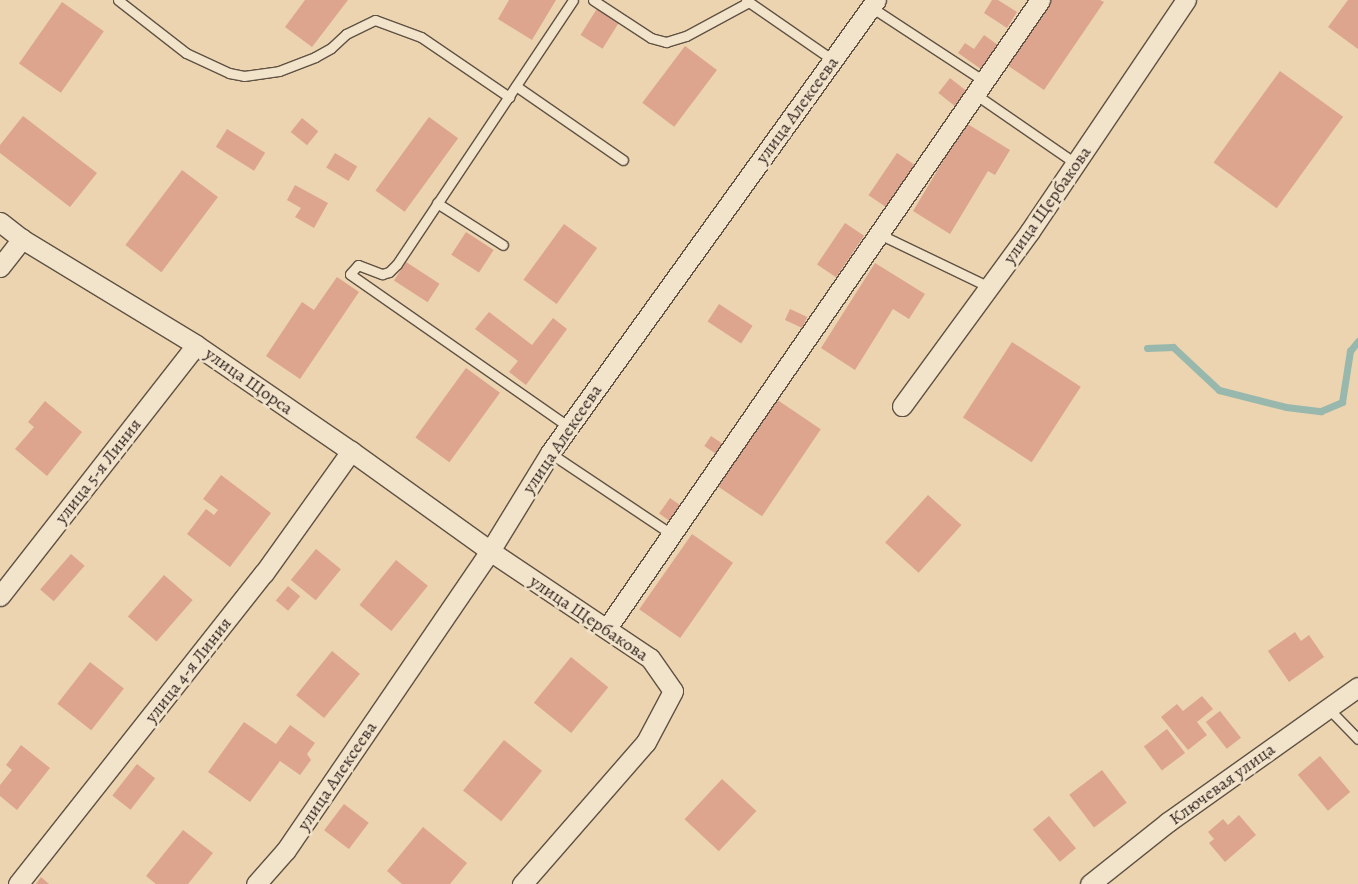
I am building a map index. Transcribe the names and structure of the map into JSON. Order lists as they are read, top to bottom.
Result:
{
  "streets": {
    "street": [
      "улица Алексеева",
      "улица Щербакова",
      "улица Щорса",
      "улица 5-я Линия",
      "улица 4-я Линия",
      "Ключевая улица"
    ]
  },
  "crossings": [
    ["улица Алексеева", "улица Щербакова"],
    ["улица Алексеева", "улица Щорса"],
    ["улица Щербакова", "улица Щорса"],
    ["улица Щорса", "улица 5-я Линия"],
    ["улица Щорса", "улица 4-я Линия"]
  ]
}
